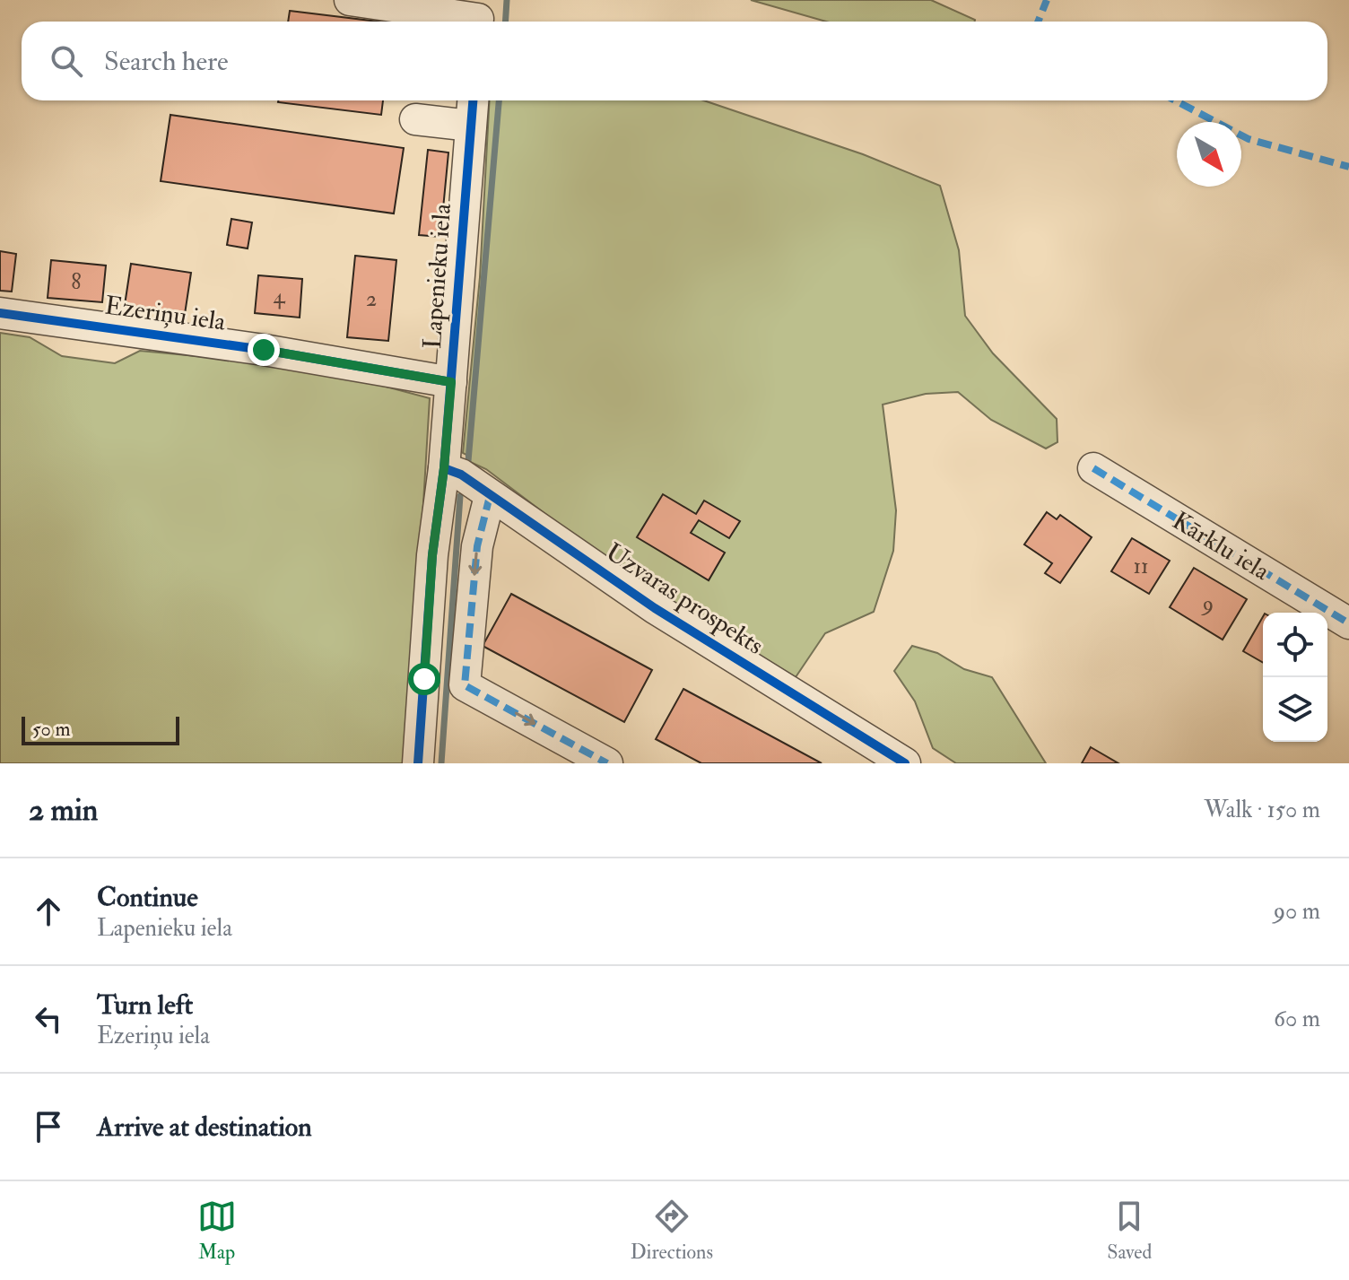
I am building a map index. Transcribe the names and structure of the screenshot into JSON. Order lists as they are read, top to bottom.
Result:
{
  "streets": {
    "street": [
      "Lapenieku iela",
      "Ezeriņu iela",
      "Kārklu iela",
      "Uzvaras prospekts"
    ]
  },
  "crossings": [
    ["Lapenieku iela", "Ezeriņu iela"],
    ["Lapenieku iela", "Uzvaras prospekts"]
  ],
  "house_numbers": [
    "8",
    "4",
    "2",
    "11",
    "9"
  ],
  "scale_bar": "50 m",
  "north": "bottom right",
  "page": {
    "search": "Search here",
    "scale": "50 m",
    "heading": ["2 min", "Walk · 150 m"],
    "list": [
      ["Continue", "Lapenieku iela", "90 m"],
      ["Turn left", "Ezeriņu iela", "60 m"],
      "Arrive at destination"
    ],
    "nav": ["Map", "Directions", "Saved"]
  }
}
